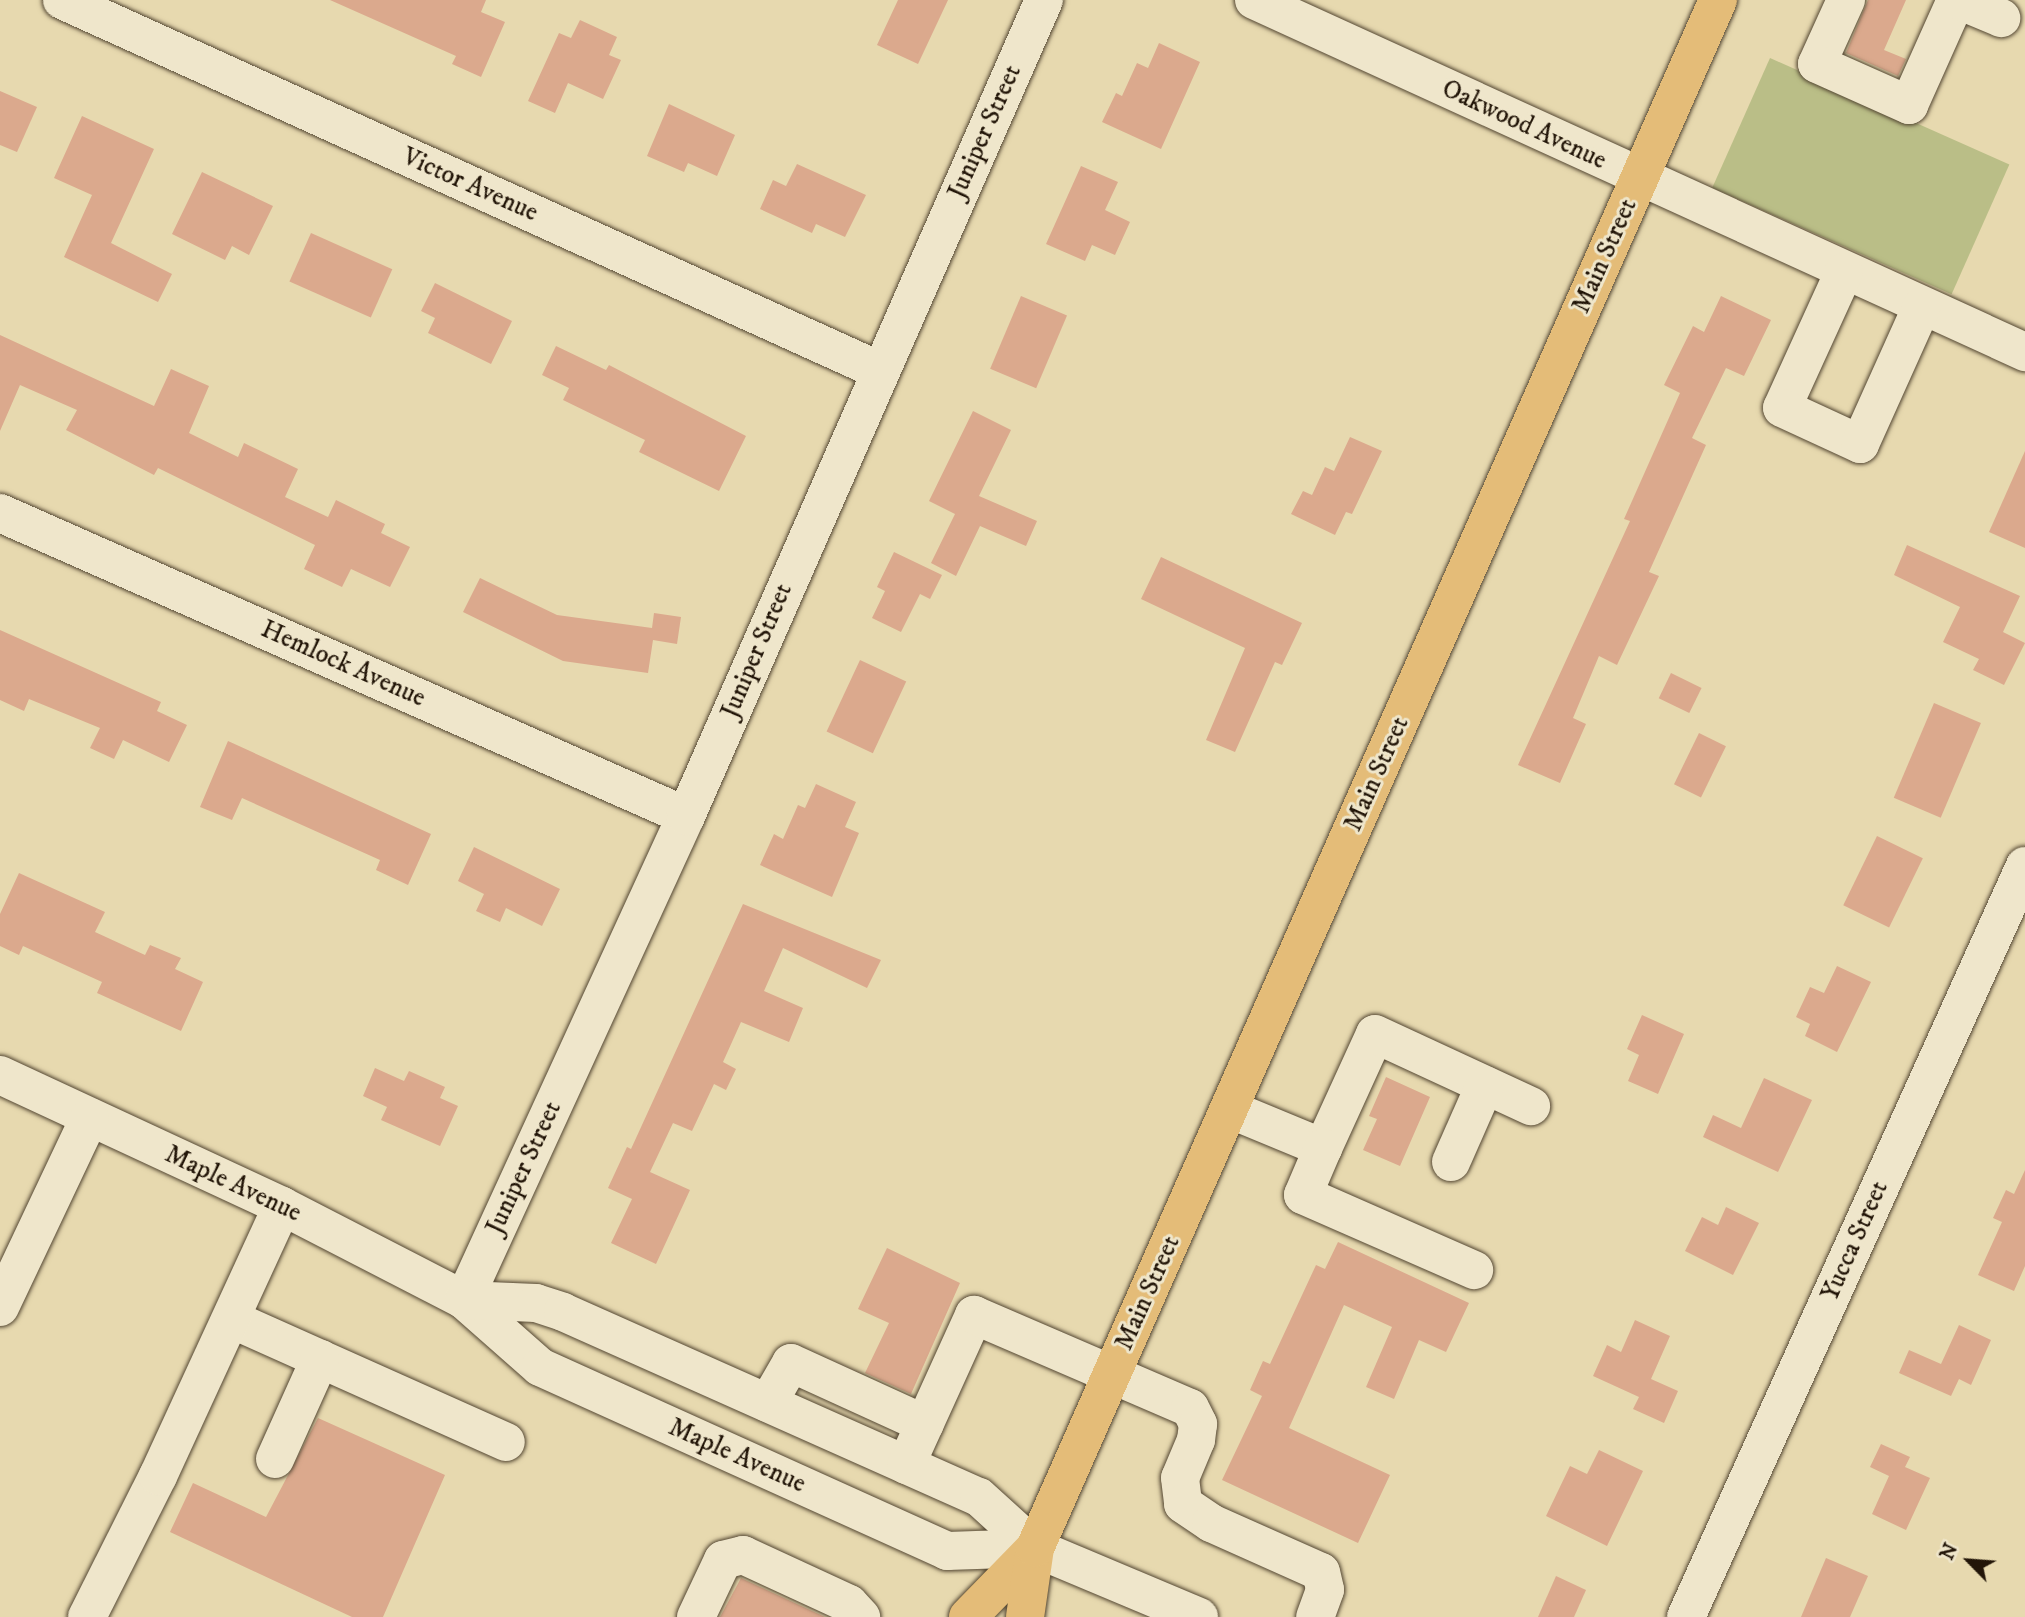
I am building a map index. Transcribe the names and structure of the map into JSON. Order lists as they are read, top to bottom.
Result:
{
  "streets": {
    "main road": ["Main Street"],
    "street": [
      "Oakwood Avenue",
      "Juniper Street",
      "Victor Avenue",
      "Hemlock Avenue",
      "Maple Avenue",
      "Yucca Street"
    ]
  },
  "crossings": [
    ["Oakwood Avenue", "Main Street"],
    ["Juniper Street", "Victor Avenue"],
    ["Juniper Street", "Hemlock Avenue"],
    ["Juniper Street", "Maple Avenue"],
    ["Main Street", "Maple Avenue"]
  ],
  "north": "top left"
}
